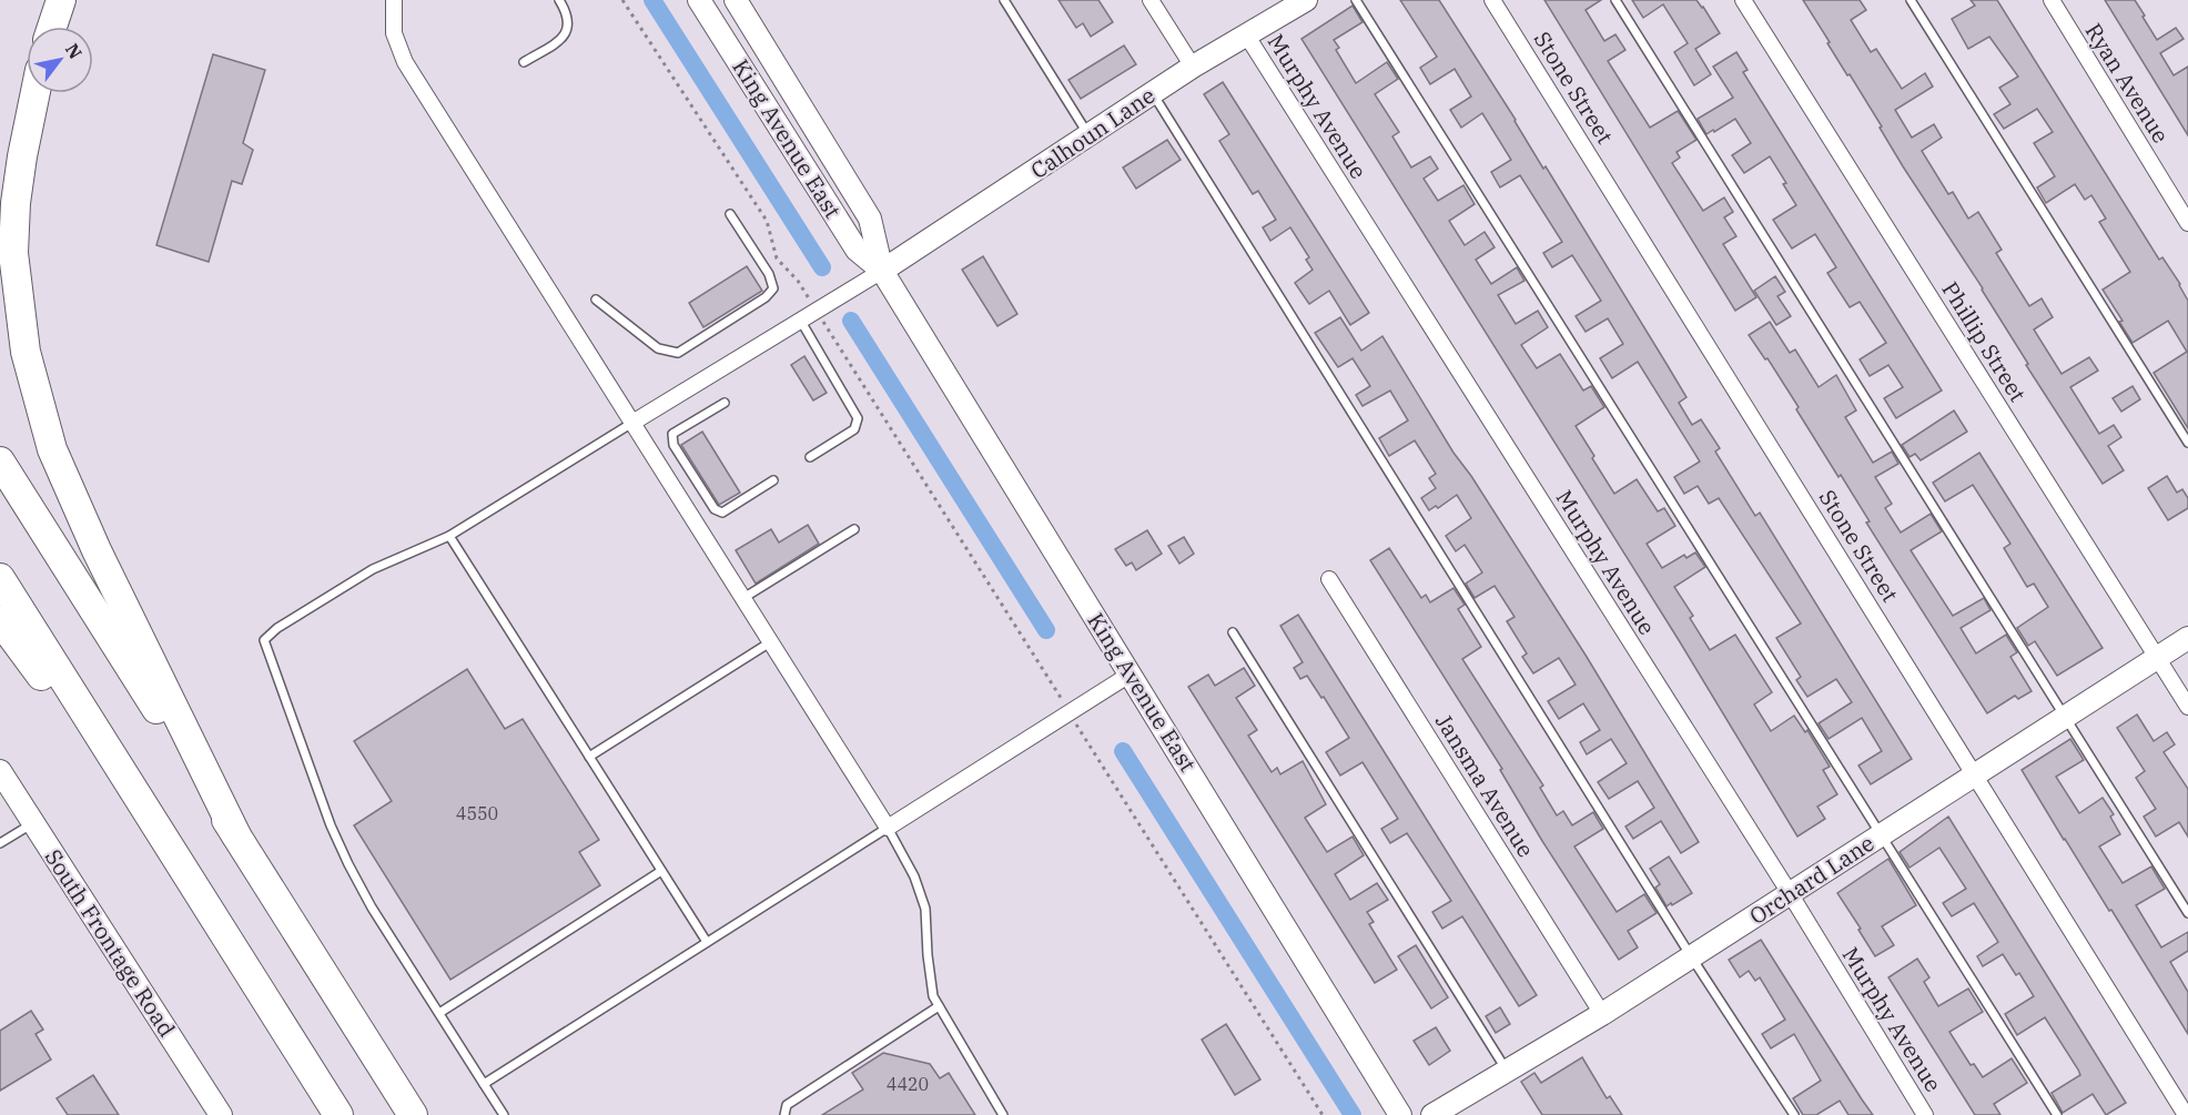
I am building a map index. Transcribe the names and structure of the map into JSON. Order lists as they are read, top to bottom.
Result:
{
  "streets": {
    "main road": [
      "Calhoun Lane",
      "King Avenue East",
      "Orchard Lane",
      "South Frontage Road"
    ],
    "street": [
      "Ryan Avenue",
      "Stone Street",
      "Murphy Avenue",
      "Phillip Street",
      "Jansma Avenue"
    ]
  },
  "crossings": [
    ["Stone Street", "Orchard Lane"],
    ["Murphy Avenue", "Calhoun Lane"],
    ["Murphy Avenue", "Orchard Lane"],
    ["Calhoun Lane", "King Avenue East"],
    ["Phillip Street", "Orchard Lane"],
    ["Jansma Avenue", "Orchard Lane"]
  ],
  "house_numbers": ["4550", "4420"],
  "north": "top right"
}
